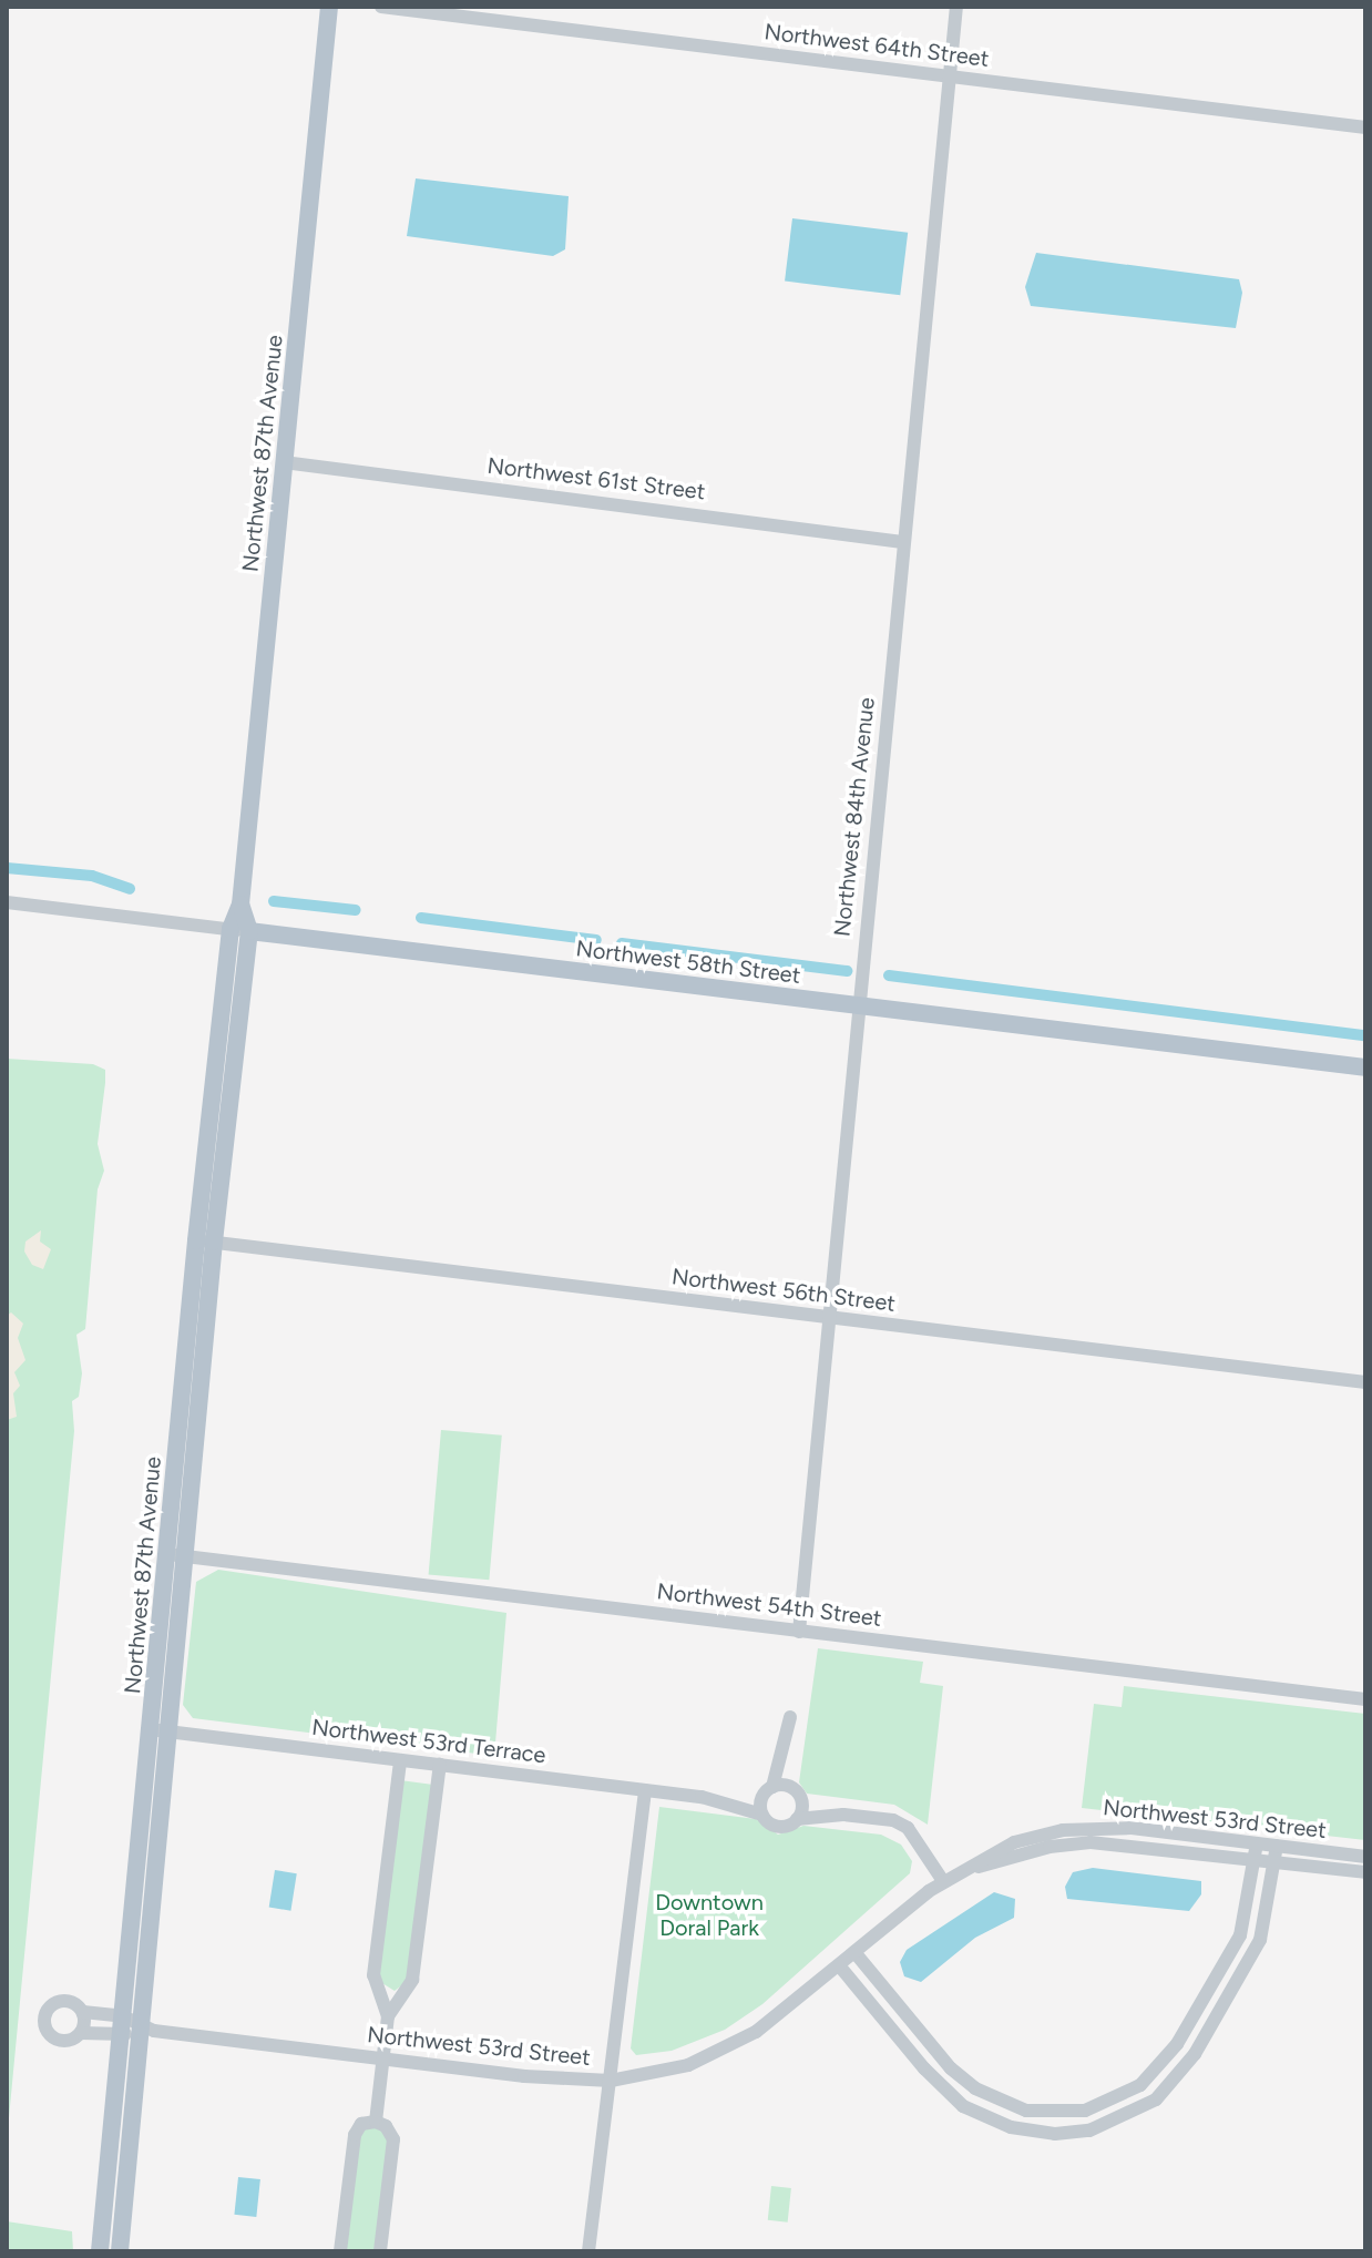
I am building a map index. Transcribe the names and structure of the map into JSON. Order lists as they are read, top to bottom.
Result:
{
  "streets": {
    "main road": ["Northwest 87th Avenue", "Northwest 58th Street"],
    "street": [
      "Northwest 64th Street",
      "Northwest 61st Street",
      "Northwest 84th Avenue",
      "Northwest 56th Street",
      "Northwest 54th Street",
      "Northwest 53rd Terrace",
      "Northwest 53rd Street"
    ]
  },
  "crossings": [
    ["Northwest 64th Street", "Northwest 84th Avenue"],
    ["Northwest 87th Avenue", "Northwest 61st Street"],
    ["Northwest 87th Avenue", "Northwest 58th Street"],
    ["Northwest 87th Avenue", "Northwest 56th Street"],
    ["Northwest 87th Avenue", "Northwest 54th Street"],
    ["Northwest 87th Avenue", "Northwest 53rd Terrace"],
    ["Northwest 87th Avenue", "Northwest 53rd Street"],
    ["Northwest 61st Street", "Northwest 84th Avenue"],
    ["Northwest 84th Avenue", "Northwest 58th Street"],
    ["Northwest 84th Avenue", "Northwest 56th Street"],
    ["Northwest 84th Avenue", "Northwest 54th Street"]
  ],
  "parks": ["Downtown Doral Park"]
}
